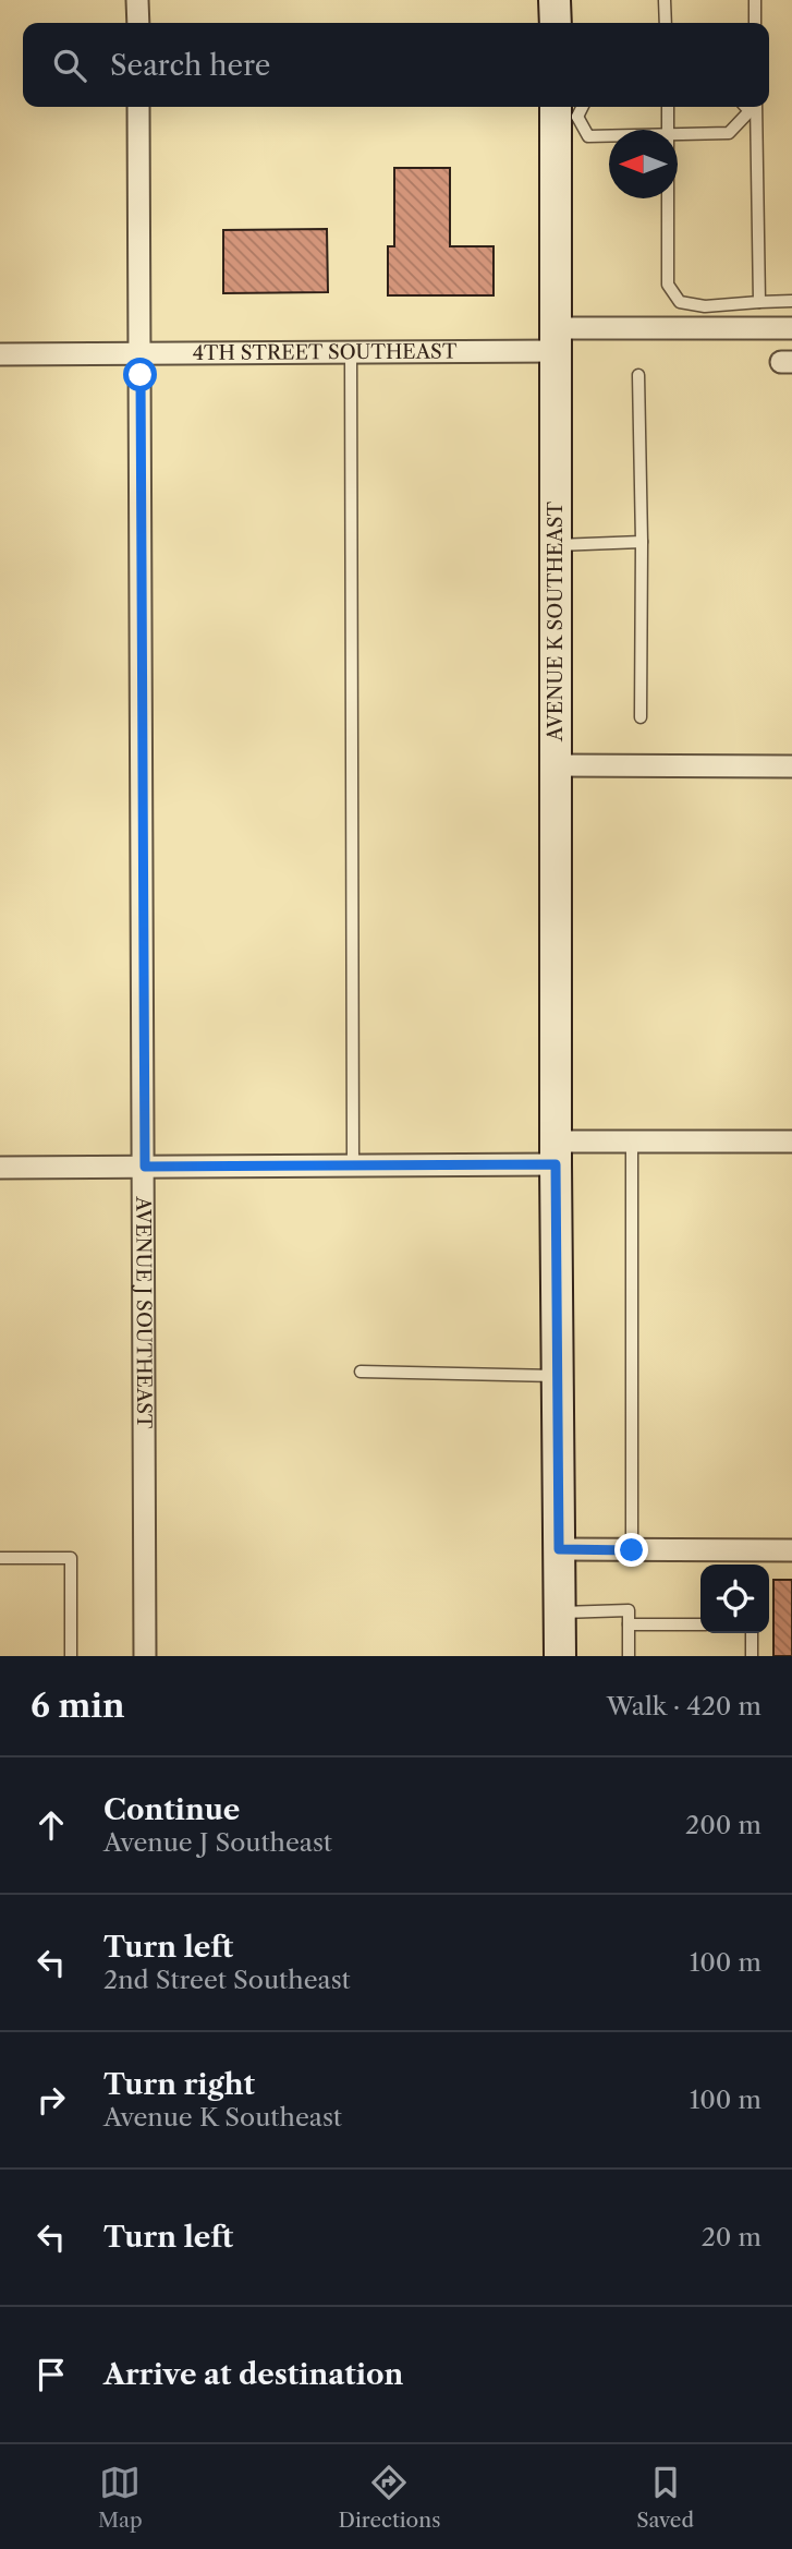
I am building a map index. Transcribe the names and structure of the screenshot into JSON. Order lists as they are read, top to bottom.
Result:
{
  "streets": {
    "street": ["4TH STREET SOUTHEAST", "AVENUE K SOUTHEAST", "AVENUE J SOUTHEAST"]
  },
  "crossings": [
    ["4TH STREET SOUTHEAST", "AVENUE K SOUTHEAST"],
    ["4TH STREET SOUTHEAST", "AVENUE J SOUTHEAST"]
  ],
  "north": "left",
  "page": {
    "search": "Search here",
    "heading": ["6 min", "Walk · 420 m"],
    "list": [
      ["Continue", "Avenue J Southeast", "200 m"],
      ["Turn left", "2nd Street Southeast", "100 m"],
      ["Turn right", "Avenue K Southeast", "100 m"],
      ["Turn left", "20 m"],
      "Arrive at destination"
    ],
    "nav": ["Map", "Directions", "Saved"]
  }
}
